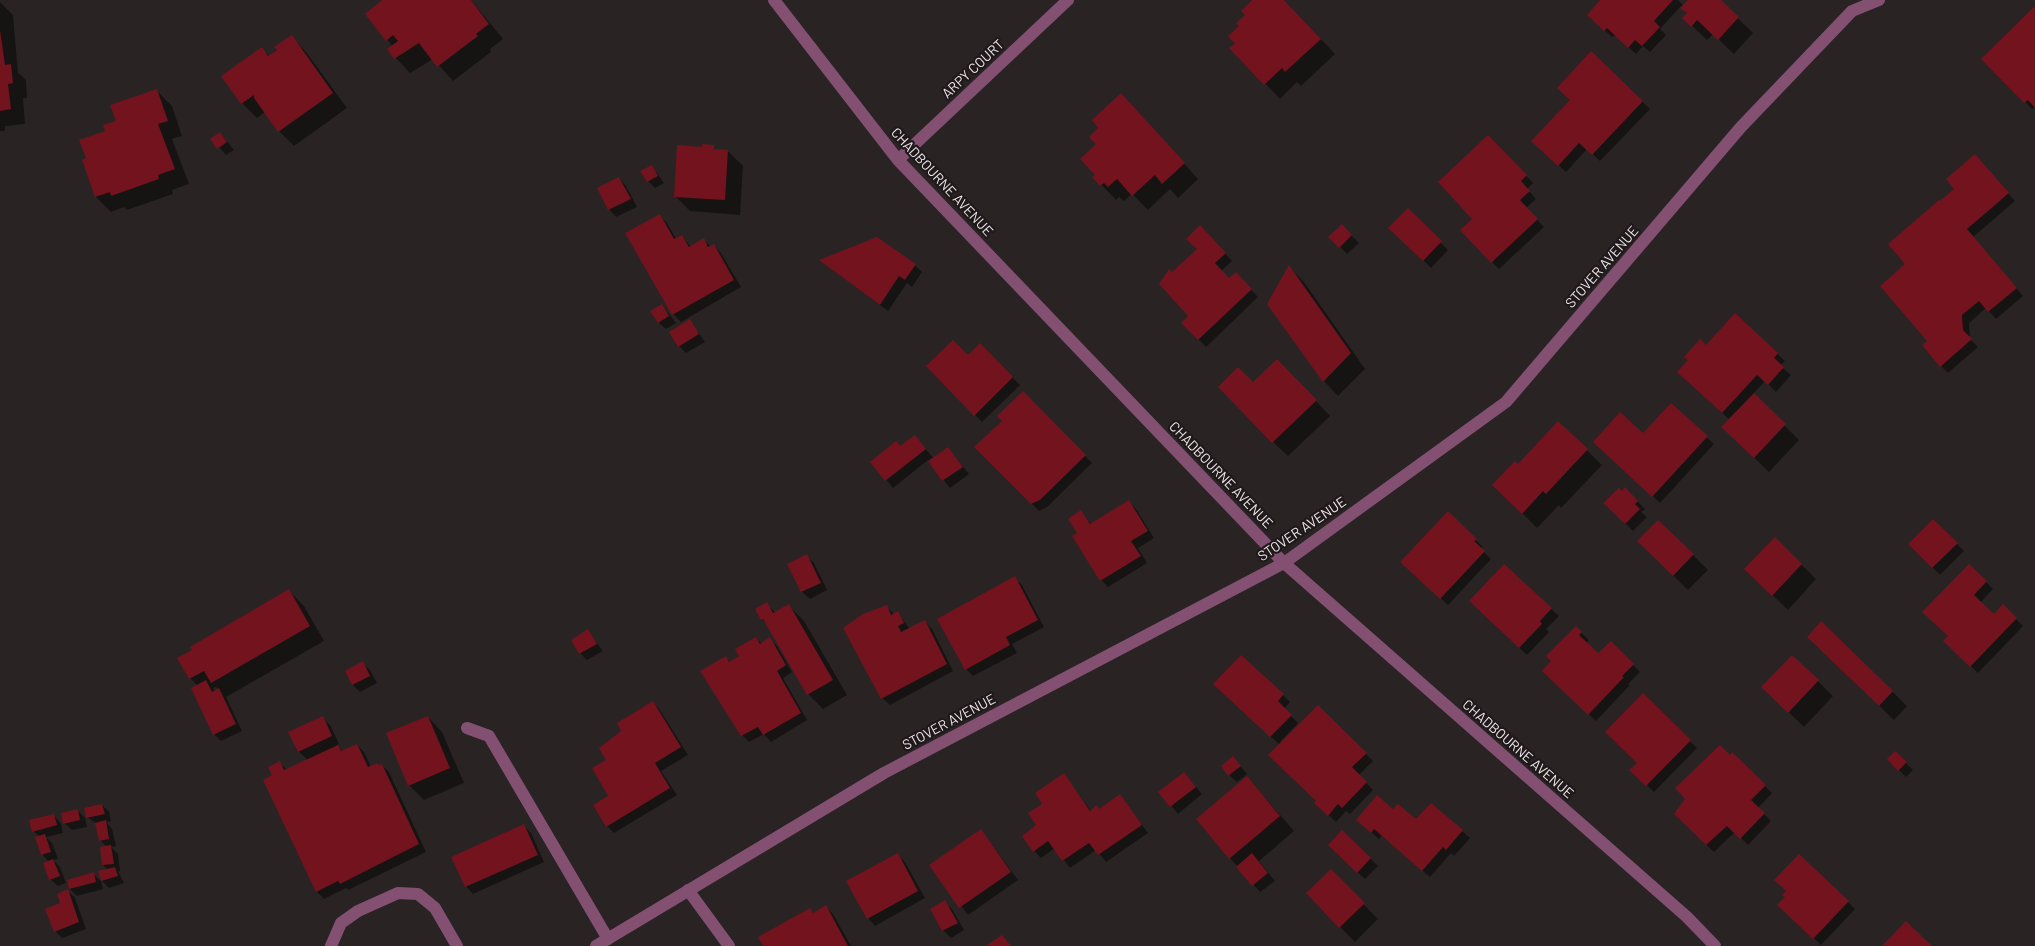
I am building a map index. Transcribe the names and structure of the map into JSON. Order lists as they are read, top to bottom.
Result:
{
  "streets": {
    "street": ["ARPY COURT", "CHADBOURNE AVENUE", "STOVER AVENUE"]
  },
  "crossings": [
    ["ARPY COURT", "CHADBOURNE AVENUE"],
    ["CHADBOURNE AVENUE", "STOVER AVENUE"]
  ]
}
